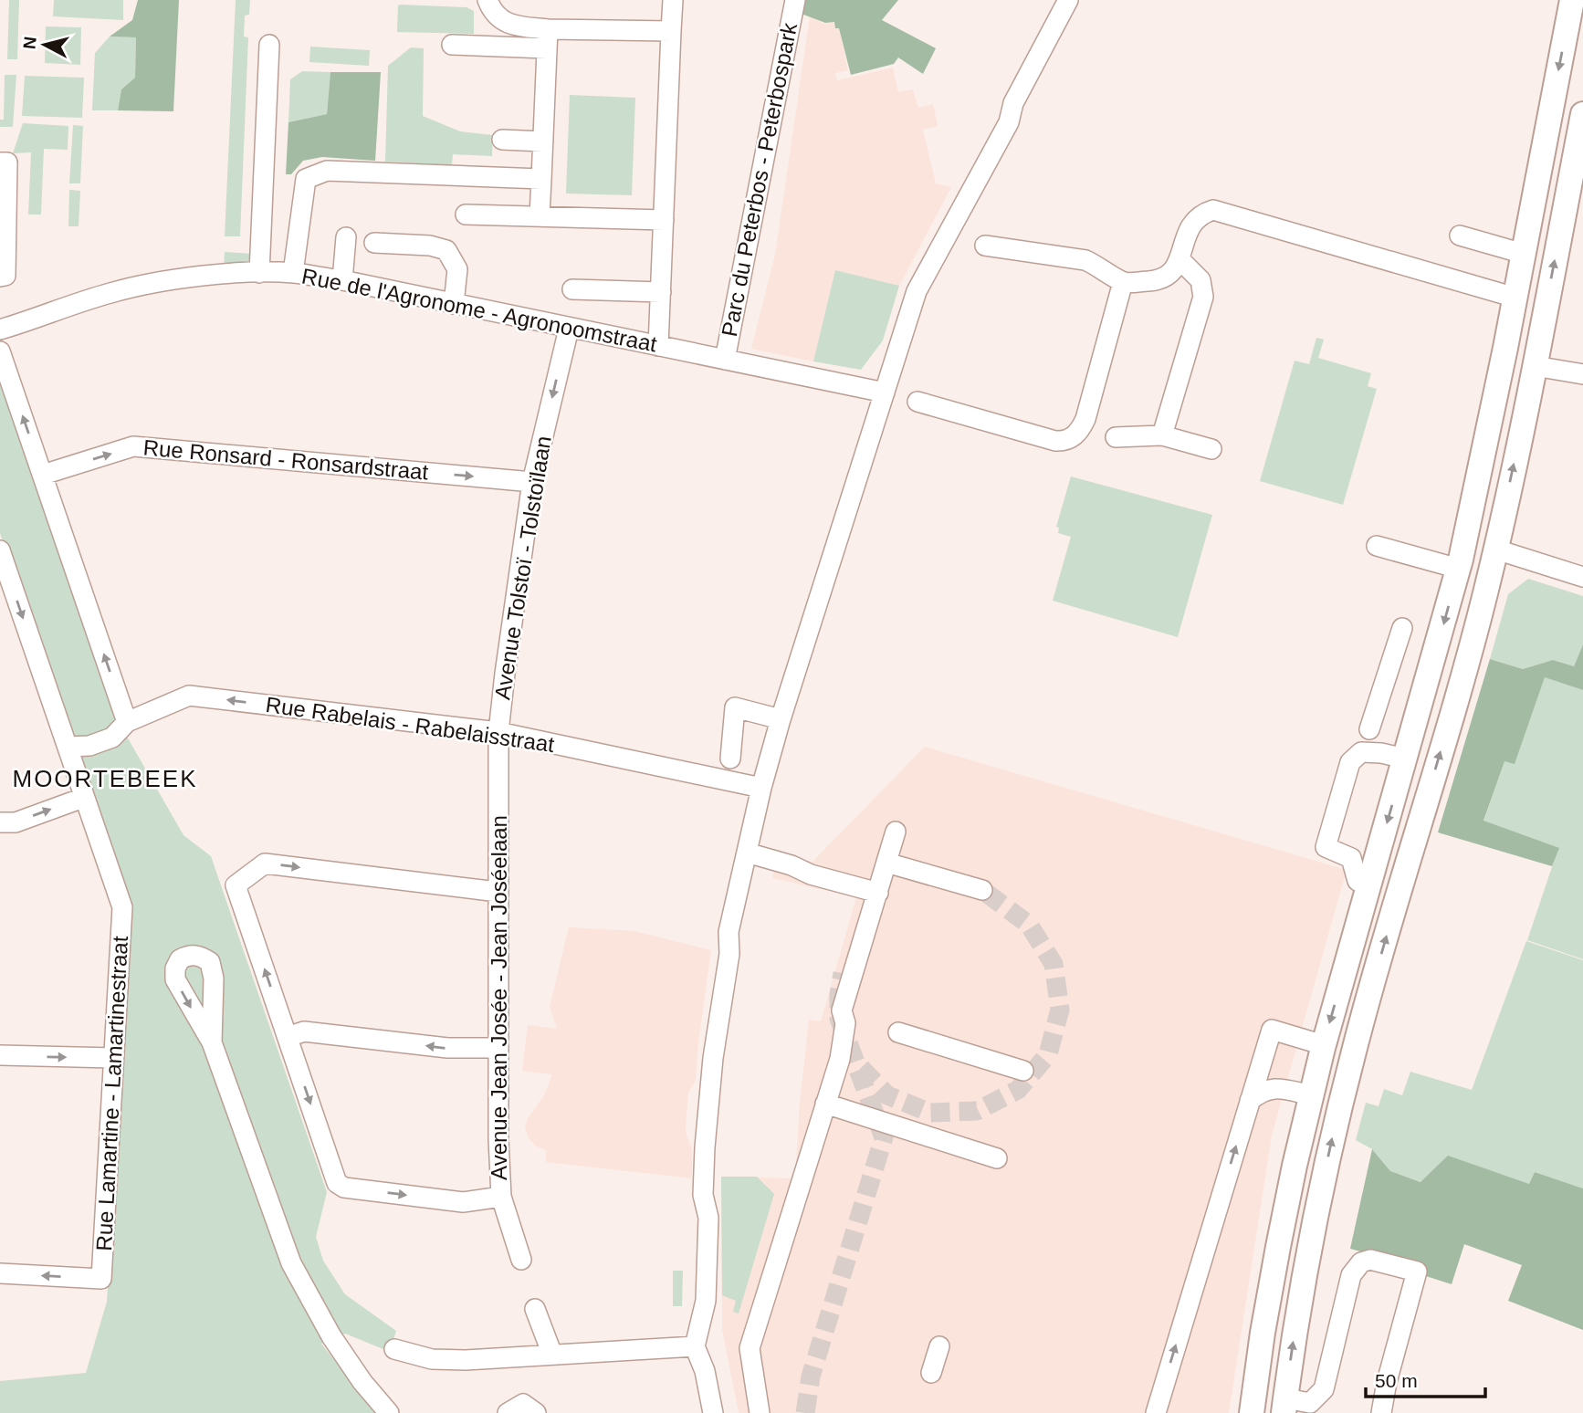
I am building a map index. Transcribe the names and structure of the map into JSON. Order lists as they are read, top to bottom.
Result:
{
  "streets": {
    "street": [
      "Parc du Peterbos - Peterbospark",
      "Rue de l'Agronome - Agronoomstraat",
      "Rue Ronsard - Ronsardstraat",
      "Avenue Tolstoï - Tolstoïlaan",
      "Rue Rabelais - Rabelaisstraat",
      "Avenue Jean Josée - Jean Joséelaan",
      "Rue Lamartine - Lamartinestraat"
    ]
  },
  "crossings": [
    ["Parc du Peterbos - Peterbospark", "Rue de l'Agronome - Agronoomstraat"],
    ["Rue de l'Agronome - Agronoomstraat", "Avenue Tolstoï - Tolstoïlaan"],
    ["Rue Ronsard - Ronsardstraat", "Avenue Tolstoï - Tolstoïlaan"],
    ["Avenue Tolstoï - Tolstoïlaan", "Rue Rabelais - Rabelaisstraat"],
    ["Avenue Tolstoï - Tolstoïlaan", "Avenue Jean Josée - Jean Joséelaan"],
    ["Rue Rabelais - Rabelaisstraat", "Avenue Jean Josée - Jean Joséelaan"]
  ],
  "one_way": ["Rue Ronsard - Ronsardstraat", "Avenue Tolstoï - Tolstoïlaan", "Rue Rabelais - Rabelaisstraat"],
  "districts": ["MOORTEBEEK"],
  "scale_bar": "50 m",
  "north": "left"
}
